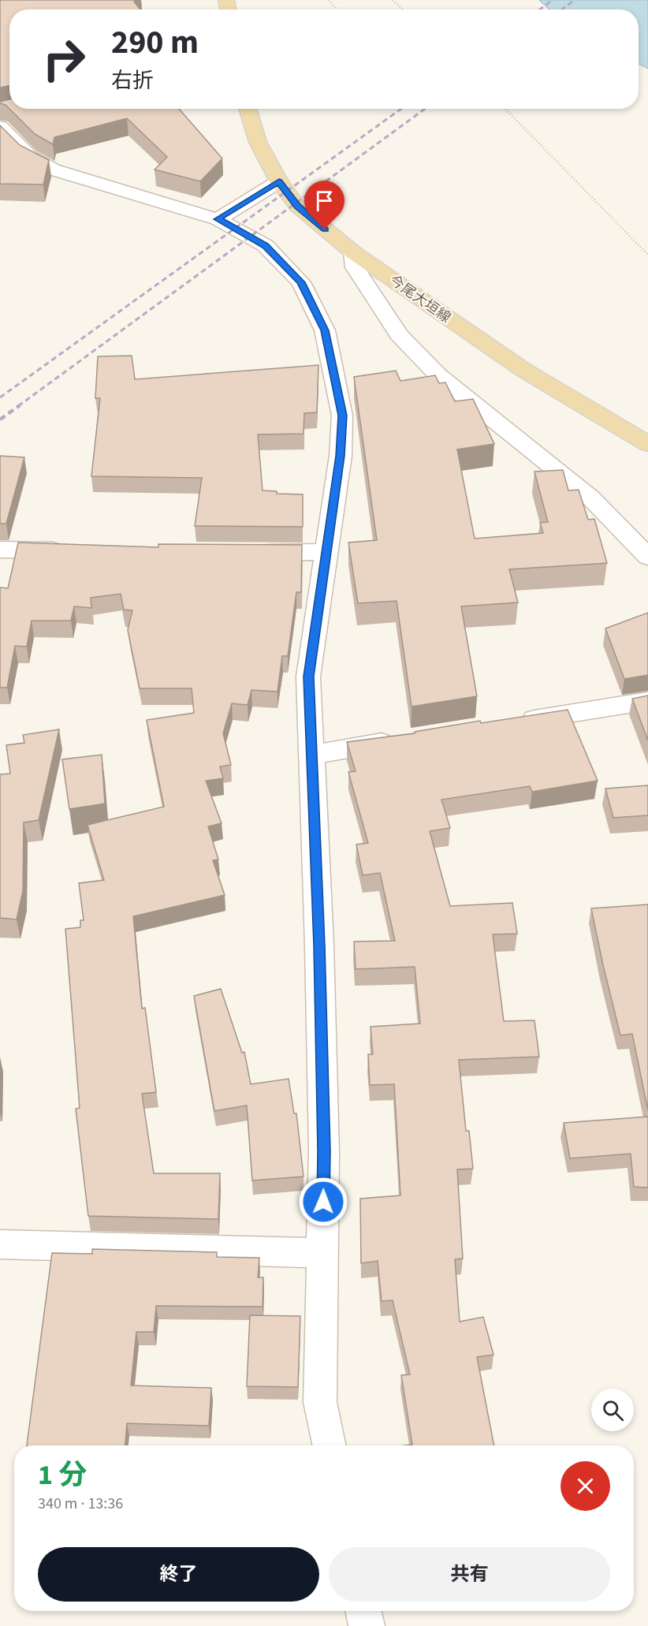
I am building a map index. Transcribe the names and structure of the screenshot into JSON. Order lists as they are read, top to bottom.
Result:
{
  "streets": {
    "main road": ["今尾大垣線"]
  },
  "page": {
    "turn": ["290 m", "右折"],
    "heading": ["1 分", "340 m · 13:36"],
    "buttons": ["終了", "共有"]
  }
}
